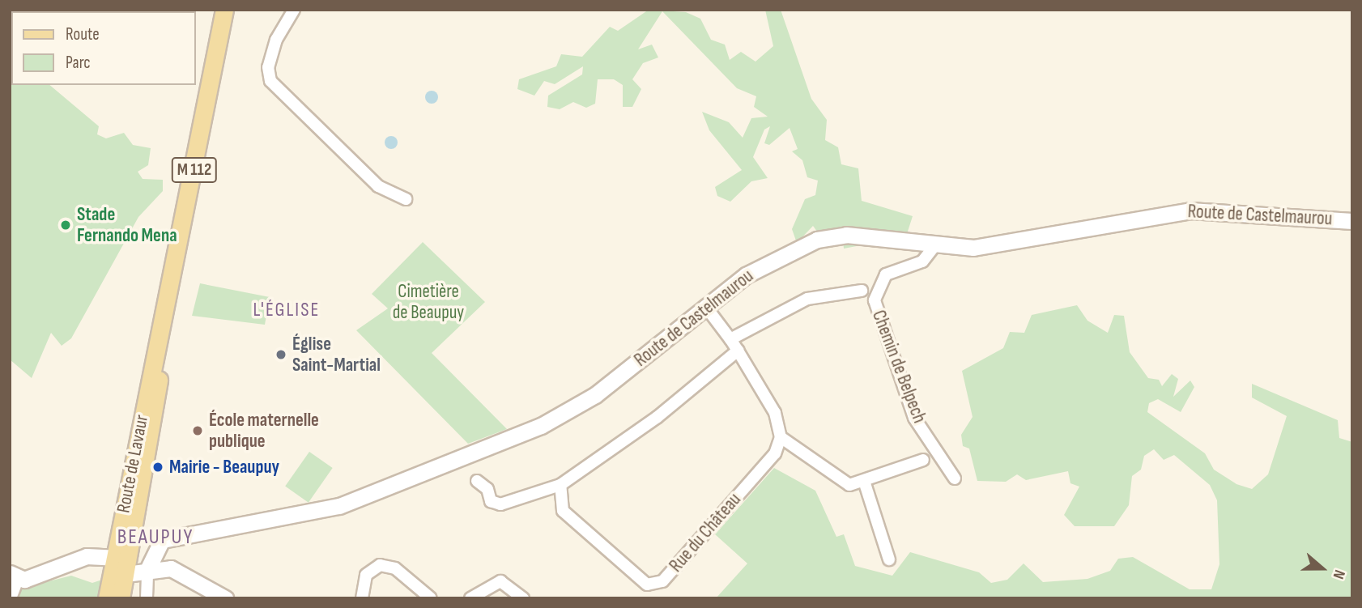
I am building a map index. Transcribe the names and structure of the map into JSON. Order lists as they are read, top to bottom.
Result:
{
  "streets": {
    "main road": ["M 112", "Route de Lavaur"],
    "street": ["Route de Castelmaurou", "Chemin de Belpech", "Rue du Château"]
  },
  "crossings": [
    ["Route de Castelmaurou", "Chemin de Belpech"]
  ],
  "districts": ["L'ÉGLISE", "BEAUPUY"],
  "parks": ["Cimetière de Beaupuy"],
  "places": [
    "Stade Fernando Mena",
    "Église Saint-Martial",
    "École maternelle publique",
    "Mairie - Beaupuy"
  ],
  "legend": ["Route", "Parc"],
  "north": "right"
}
